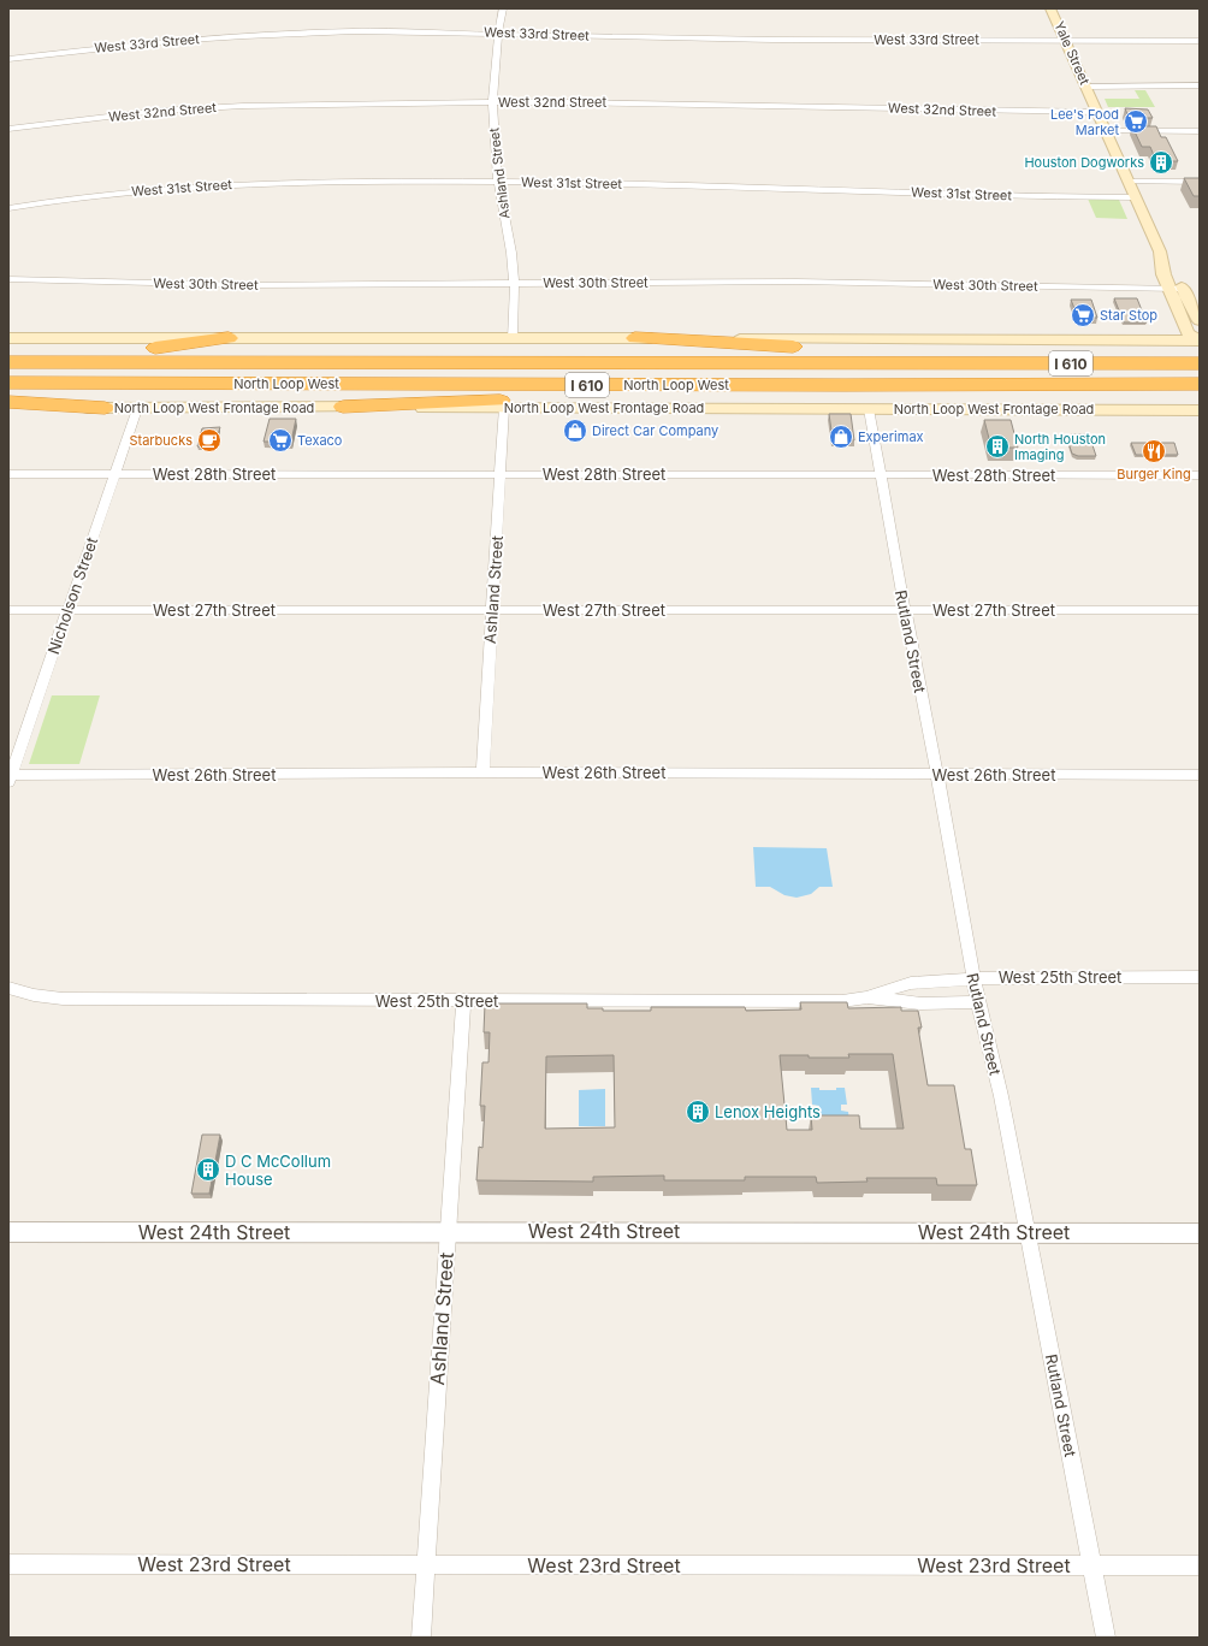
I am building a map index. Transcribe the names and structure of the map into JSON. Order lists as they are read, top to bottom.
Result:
{
  "streets": {
    "highway": ["I 610", "North Loop West"],
    "main road": ["Yale Street", "North Loop West Frontage Road"],
    "street": [
      "West 33rd Street",
      "West 32nd Street",
      "Ashland Street",
      "West 31st Street",
      "West 30th Street",
      "West 28th Street",
      "Nicholson Street",
      "West 27th Street",
      "Rutland Street",
      "West 26th Street",
      "West 25th Street",
      "West 24th Street",
      "West 23rd Street"
    ]
  },
  "crossings": [
    ["West 33rd Street", "Yale Street"],
    ["West 33rd Street", "Ashland Street"],
    ["Yale Street", "West 32nd Street"],
    ["Yale Street", "West 31st Street"],
    ["Yale Street", "West 30th Street"],
    ["West 32nd Street", "Ashland Street"],
    ["Ashland Street", "West 31st Street"],
    ["Ashland Street", "West 30th Street"],
    ["Ashland Street", "North Loop West Frontage Road"],
    ["Ashland Street", "West 28th Street"],
    ["Ashland Street", "West 27th Street"],
    ["Ashland Street", "West 26th Street"],
    ["Ashland Street", "West 25th Street"],
    ["Ashland Street", "West 24th Street"],
    ["Ashland Street", "West 23rd Street"],
    ["North Loop West Frontage Road", "Nicholson Street"],
    ["North Loop West Frontage Road", "Rutland Street"],
    ["West 28th Street", "Nicholson Street"],
    ["West 28th Street", "Rutland Street"],
    ["Nicholson Street", "West 27th Street"],
    ["Nicholson Street", "West 26th Street"],
    ["West 27th Street", "Rutland Street"],
    ["Rutland Street", "West 26th Street"],
    ["Rutland Street", "West 25th Street"],
    ["Rutland Street", "West 24th Street"],
    ["Rutland Street", "West 23rd Street"]
  ],
  "places": {
    "supermarket": ["Lee's Food Market", "Star Stop", "Texaco"],
    "building": [
      "Houston Dogworks",
      "North Houston Imaging",
      "Lenox Heights",
      "D C McCollum House"
    ],
    "shop": ["Direct Car Company", "Experimax"],
    "cafe": ["Starbucks"],
    "restaurant": ["Burger King"]
  }
}
